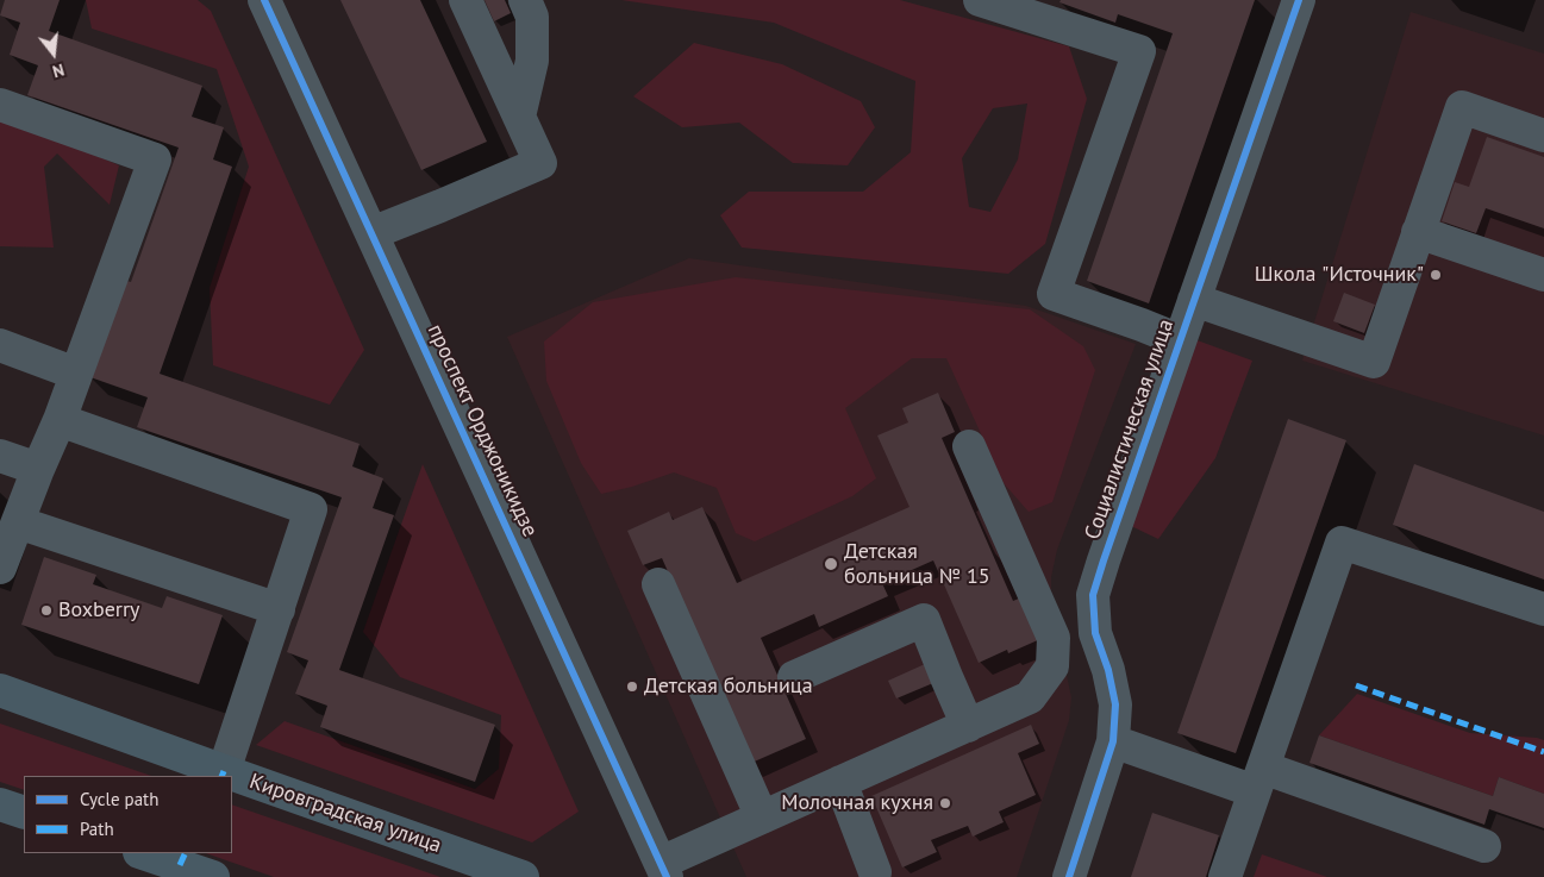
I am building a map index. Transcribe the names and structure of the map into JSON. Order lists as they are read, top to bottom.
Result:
{
  "streets": {
    "main road": ["Кировградская улица"],
    "street": ["Социалистическая улица", "проспект Орджоникидзе"]
  },
  "places": [
    "Школа \"Источник\"",
    "Детская больница № 15",
    "Boxberry",
    "Детская больница",
    "Молочная кухня"
  ],
  "legend": ["Cycle path", "Path"],
  "north": "bottom"
}
